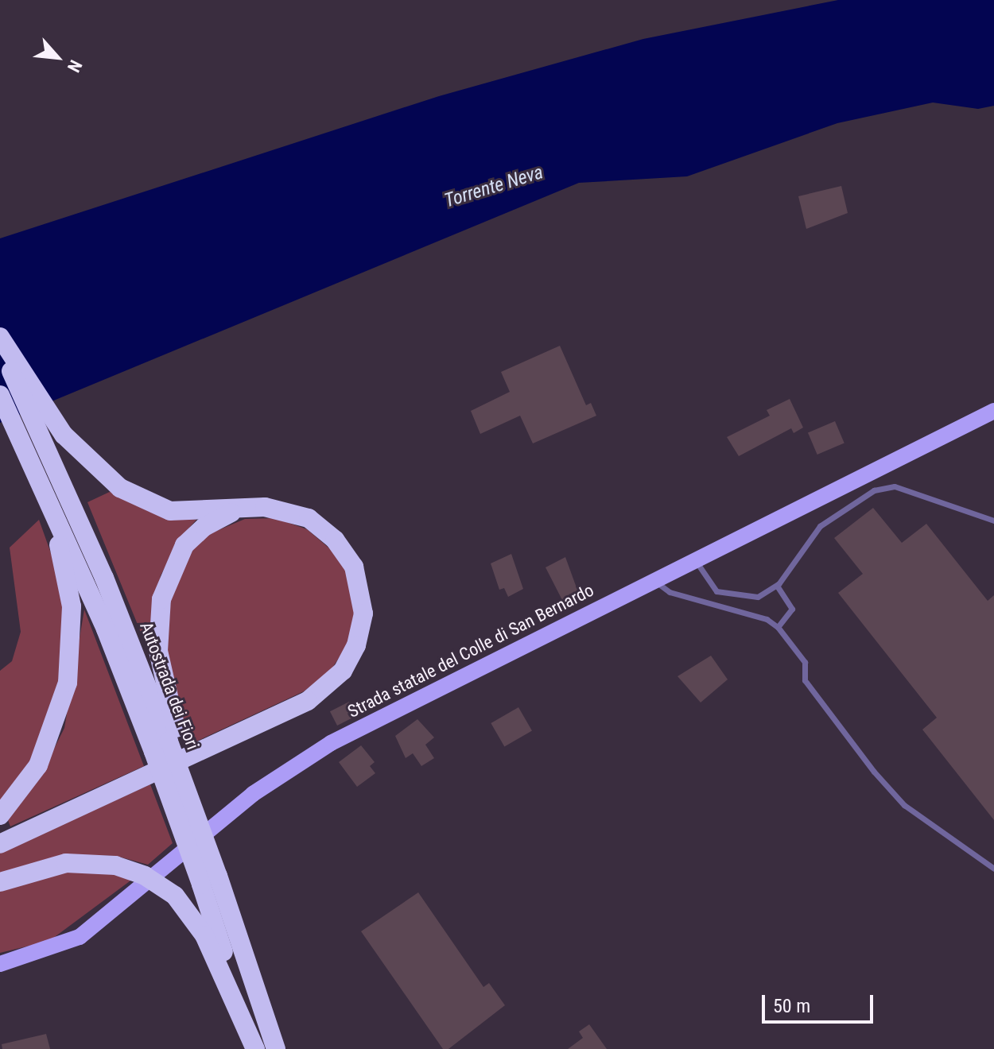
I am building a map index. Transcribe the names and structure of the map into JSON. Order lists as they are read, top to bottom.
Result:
{
  "streets": {
    "main road": ["Strada statale del Colle di San Bernardo"]
  },
  "water": ["Torrente Neva"],
  "scale_bar": "50 m",
  "north": "bottom right"
}
